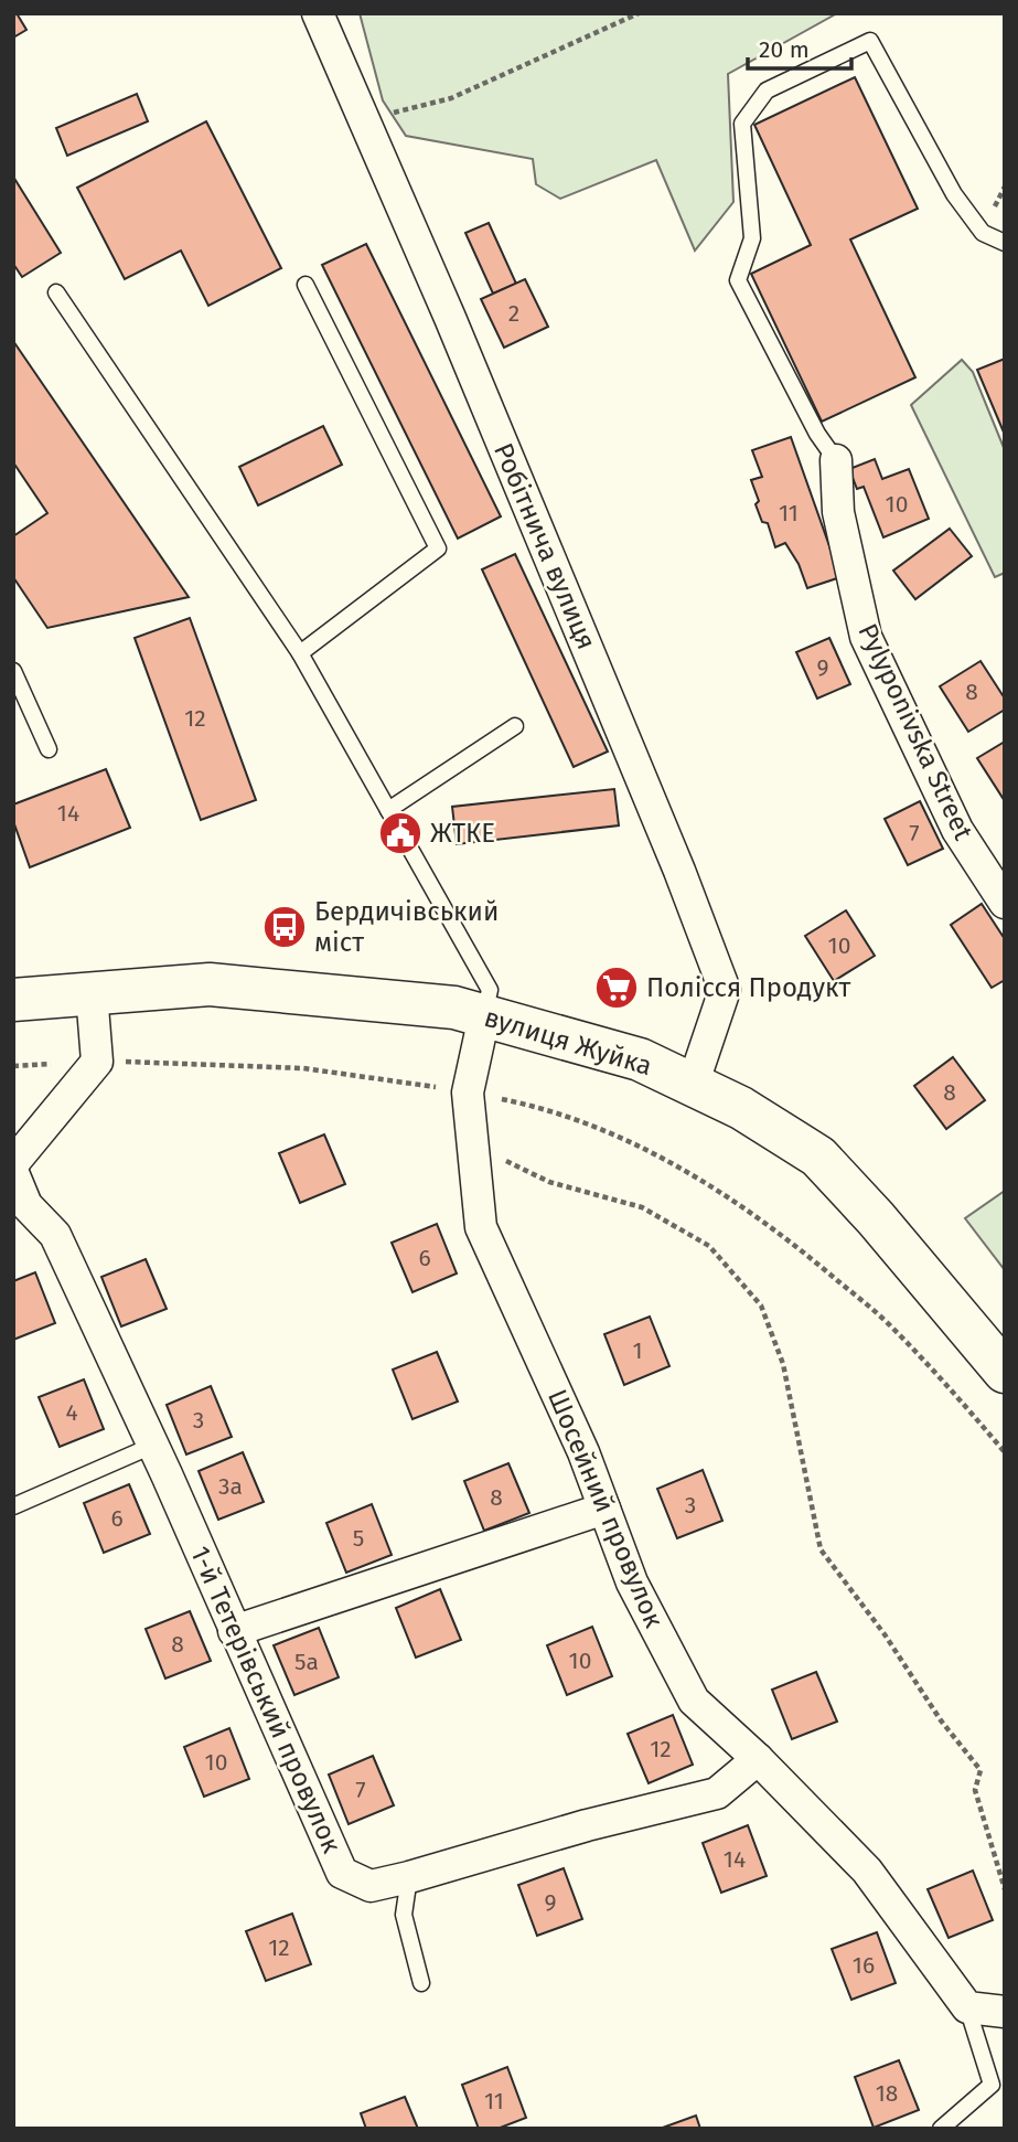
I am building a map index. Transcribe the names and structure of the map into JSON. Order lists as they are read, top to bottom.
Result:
{
  "streets": {
    "highway": ["вулиця Жуйка"],
    "street": [
      "Робітнича вулиця",
      "Pylyponivska Street",
      "Шосейний провулок",
      "1-й Тетерівський провулок"
    ]
  },
  "crossings": [
    ["Робітнича вулиця", "вулиця Жуйка"],
    ["вулиця Жуйка", "Шосейний провулок"],
    ["Шосейний провулок", "1-й Тетерівський провулок"]
  ],
  "places": {
    "public building": ["ЖТКЕ"],
    "bus stop": ["Бердичівський міст"],
    "supermarket": ["Полісся Продукт"]
  },
  "house_numbers": [
    "2",
    "10",
    "11",
    "9",
    "8",
    "12",
    "14",
    "7",
    "10",
    "8",
    "6",
    "1",
    "4",
    "3",
    "3а",
    "8",
    "3",
    "6",
    "5",
    "8",
    "10",
    "5а",
    "12",
    "10",
    "7",
    "14",
    "9",
    "12",
    "16",
    "18",
    "11"
  ],
  "scale_bar": "20 m"
}
